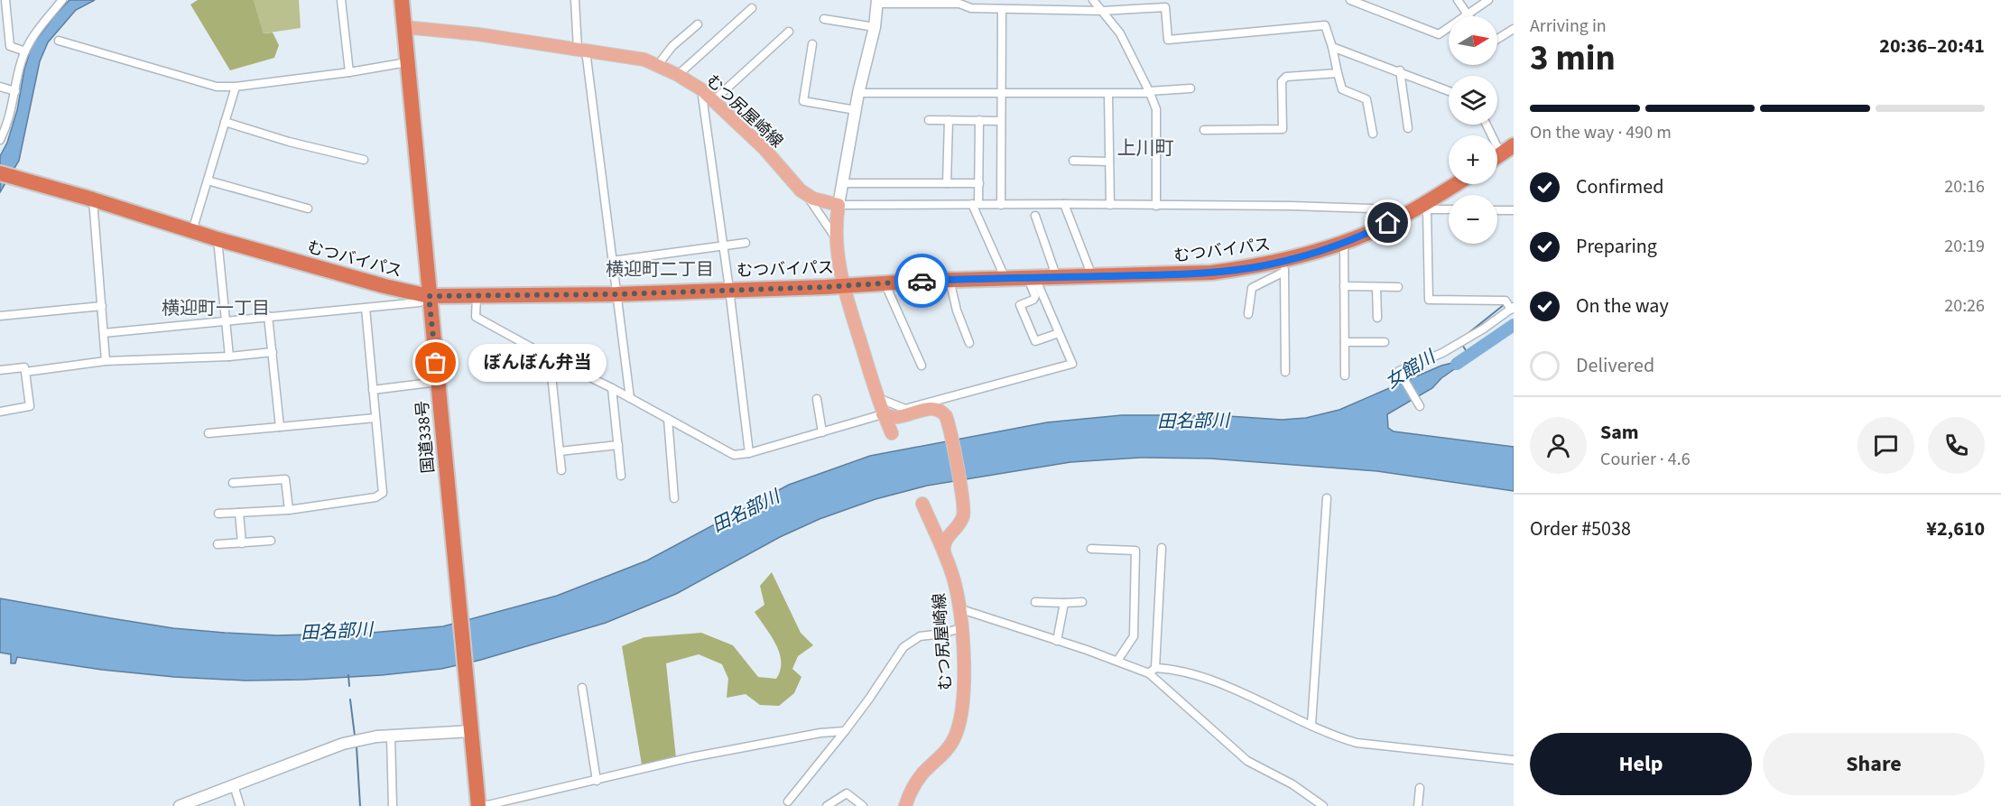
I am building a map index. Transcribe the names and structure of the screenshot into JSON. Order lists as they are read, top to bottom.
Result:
{
  "streets": {
    "highway": ["むつバイパス", "国道338号"],
    "main road": ["むつ尻屋崎線"]
  },
  "crossings": [
    ["むつ尻屋崎線", "国道338号"],
    ["むつバイパス", "国道338号"]
  ],
  "districts": ["上川町", "横迎町二丁目", "横迎町一丁目"],
  "water": ["女館川", "田名部川"],
  "places": ["ぼんぼん弁当"],
  "north": "right",
  "page": {
    "heading": ["3 min", "Arriving in", "20:36–20:41"],
    "panel": [
      "Sam",
      "Courier · 4.6",
      "Order #5038",
      "¥2,610"
    ],
    "map_buttons": ["+", "−"],
    "bar": "On the way · 490 m",
    "list": [
      ["Confirmed", "20:16"],
      ["Preparing", "20:19"],
      ["On the way", "20:26"],
      "Delivered"
    ],
    "bubble": "ぼんぼん弁当",
    "buttons": ["Help", "Share"]
  }
}
